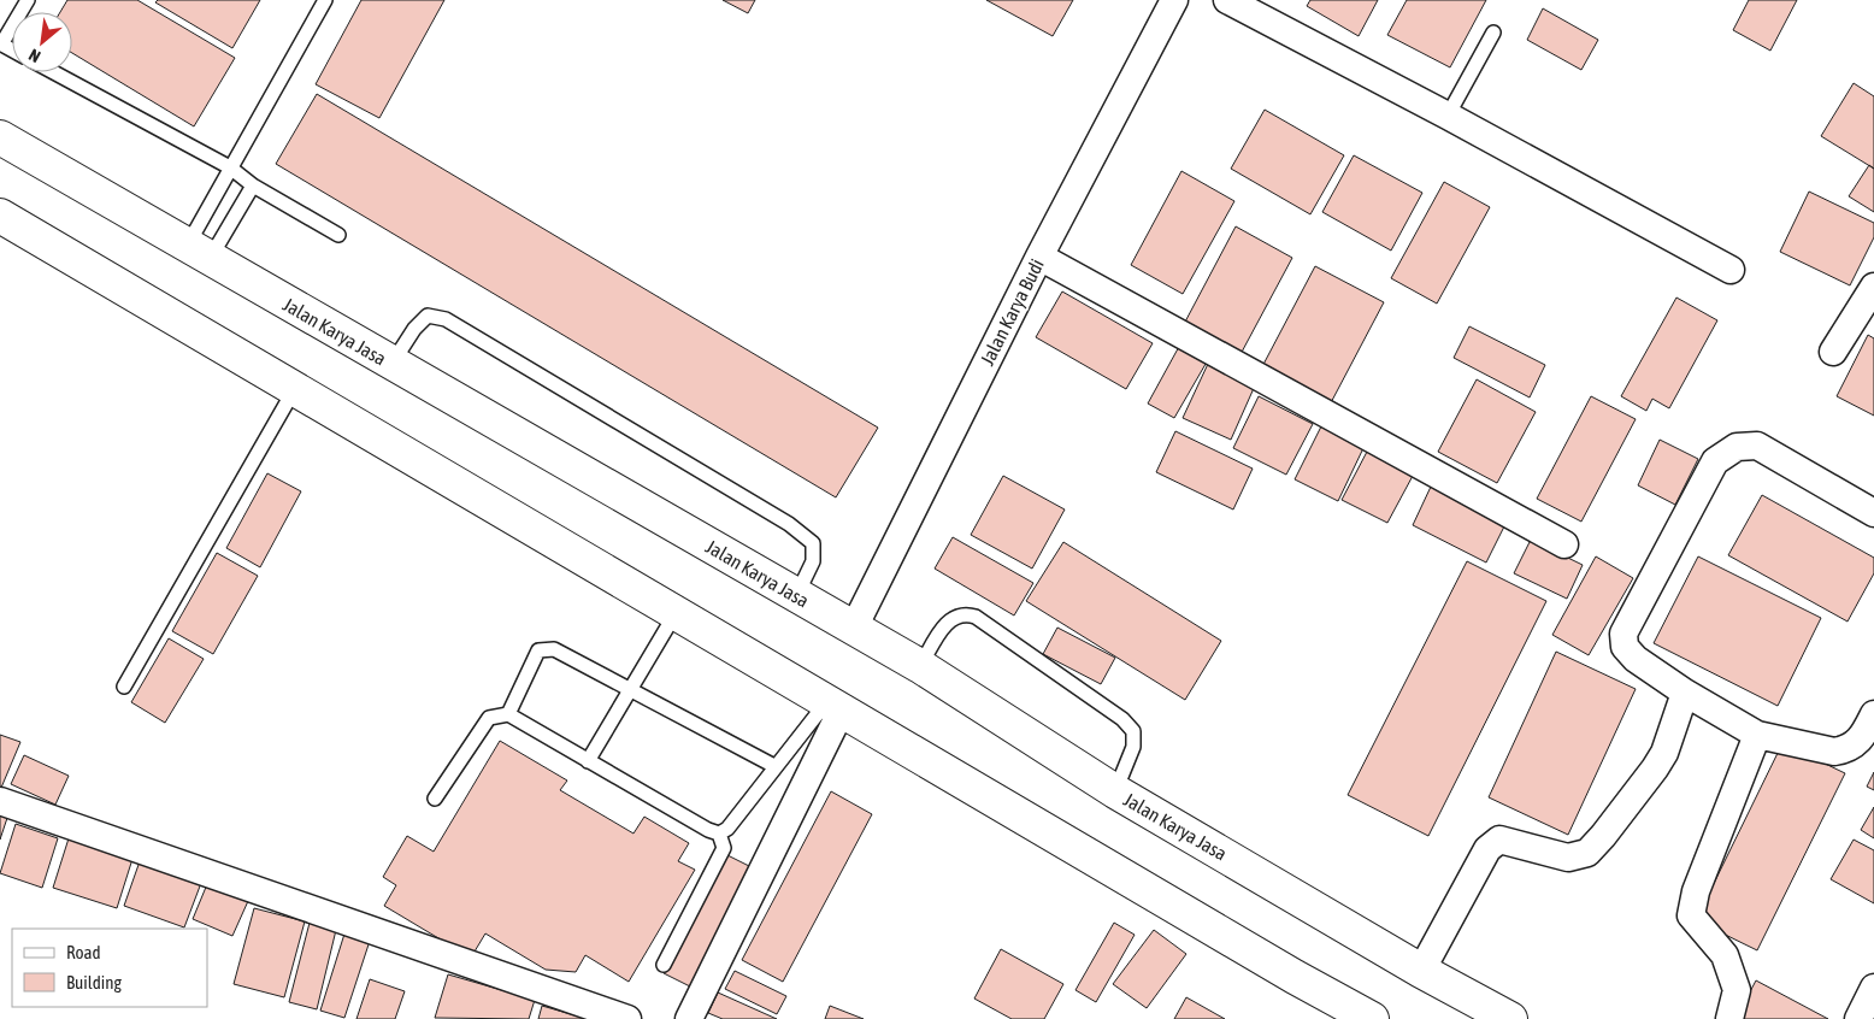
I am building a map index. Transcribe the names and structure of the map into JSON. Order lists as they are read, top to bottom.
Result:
{
  "streets": {
    "highway": ["Jalan Karya Jasa"],
    "street": ["Jalan Karya Budi"]
  },
  "crossings": [
    ["Jalan Karya Budi", "Jalan Karya Jasa"]
  ],
  "legend": ["Road", "Building"],
  "north": "bottom left"
}
